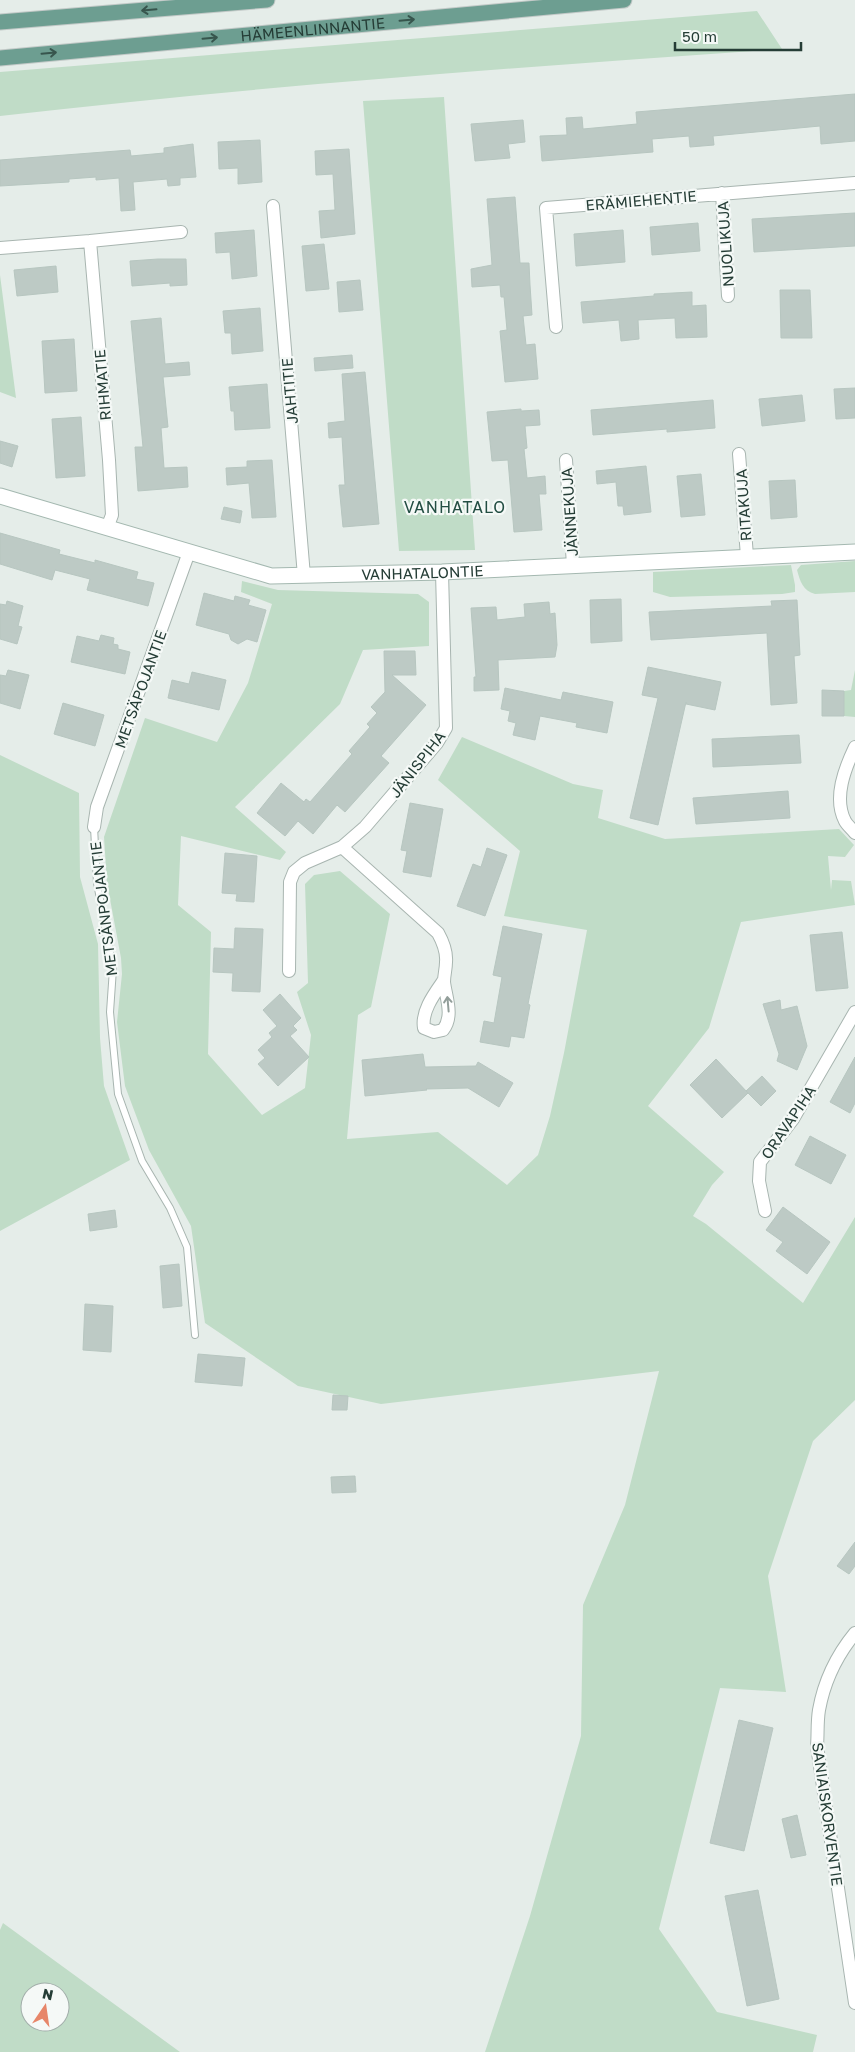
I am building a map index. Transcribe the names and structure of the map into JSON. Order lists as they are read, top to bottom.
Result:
{
  "streets": {
    "main road": ["HÄMEENLINNANTIE"],
    "street": [
      "ERÄMIEHENTIE",
      "NUOLIKUJA",
      "RIHMATIE",
      "JAHTITIE",
      "RITAKUJA",
      "JÄNNEKUJA",
      "VANHATALONTIE",
      "METSÄPOJANTIE",
      "JÄNISPIHA",
      "ORAVAPIHA",
      "SANIAISKORVENTIE"
    ],
    "lane": ["METSÄNPOJANTIE"]
  },
  "crossings": [
    ["ERÄMIEHENTIE", "NUOLIKUJA"],
    ["RIHMATIE", "VANHATALONTIE"],
    ["JAHTITIE", "VANHATALONTIE"],
    ["RITAKUJA", "VANHATALONTIE"],
    ["JÄNNEKUJA", "VANHATALONTIE"],
    ["VANHATALONTIE", "METSÄPOJANTIE"],
    ["VANHATALONTIE", "JÄNISPIHA"],
    ["METSÄPOJANTIE", "METSÄNPOJANTIE"]
  ],
  "districts": ["VANHATALO"],
  "scale_bar": "50 m",
  "north": "top"
}
